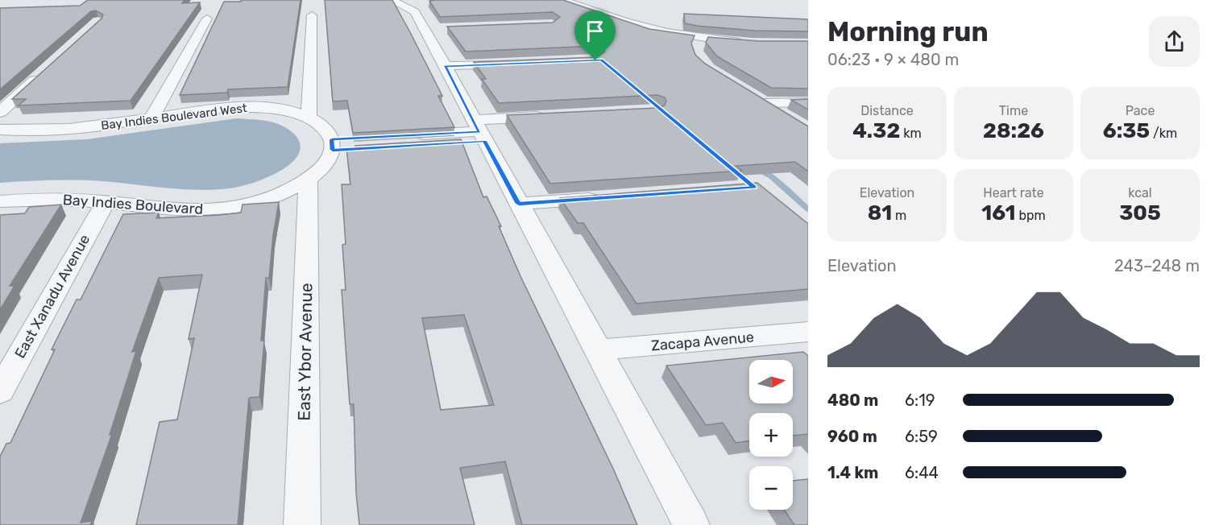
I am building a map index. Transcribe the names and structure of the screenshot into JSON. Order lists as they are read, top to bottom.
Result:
{
  "streets": {
    "street": [
      "Bay Indies Boulevard West",
      "Bay Indies Boulevard",
      "East Xanadu Avenue",
      "Zacapa Avenue",
      "East Ybor Avenue"
    ]
  },
  "crossings": [
    ["Bay Indies Boulevard West", "Bay Indies Boulevard"],
    ["Bay Indies Boulevard", "East Xanadu Avenue"],
    ["Bay Indies Boulevard", "East Ybor Avenue"]
  ],
  "north": "right",
  "page": {
    "heading": ["Morning run", "06:23 · 9 × 480 m"],
    "stats": [
      ["Distance", "4.32 km"],
      ["Time", "28:26"],
      ["Pace", "6:35 /km"],
      ["Elevation", "81 m"],
      ["Heart rate", "161 bpm"],
      ["kcal", "305"]
    ],
    "chart": ["Elevation", "243–248 m"],
    "map_buttons": ["+", "−"],
    "list": [
      {
        "name": "480 m",
        "note": "6:19"
      },
      {
        "name": "960 m",
        "note": "6:59"
      },
      {
        "name": "1.4 km",
        "note": "6:44"
      }
    ]
  }
}
